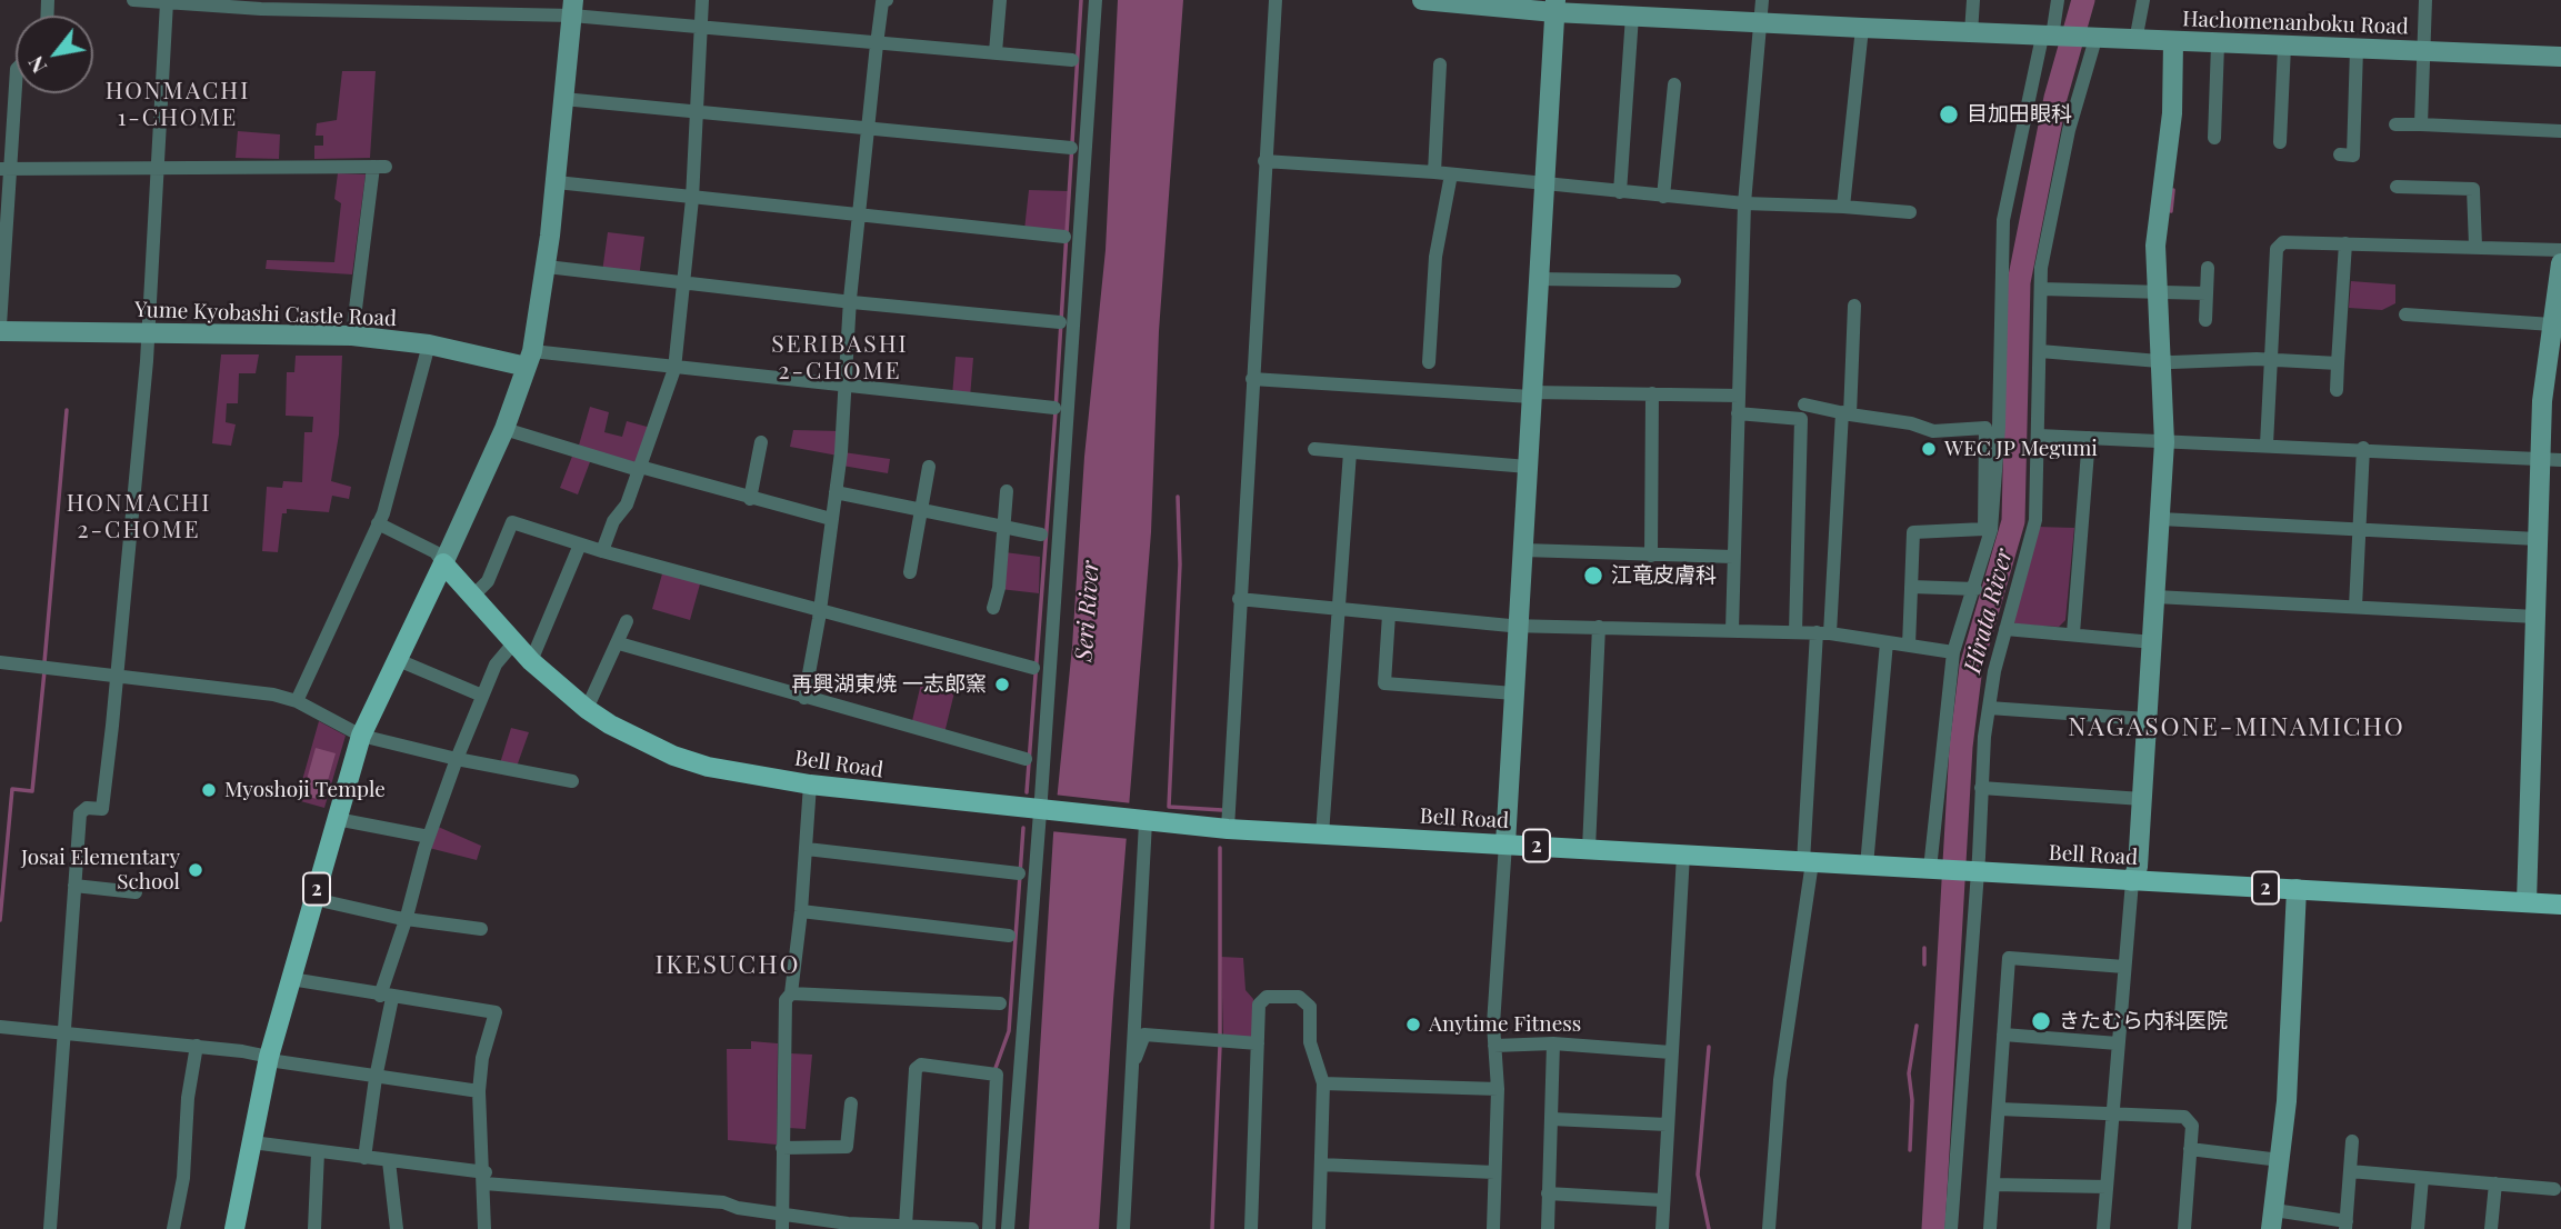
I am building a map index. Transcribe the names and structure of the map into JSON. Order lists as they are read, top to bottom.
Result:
{
  "streets": {
    "main road": ["Bell Road", "2"],
    "street": ["Hachomenanboku Road", "Yume Kyobashi Castle Road"]
  },
  "crossings": [
    ["Bell Road", "2"]
  ],
  "districts": [
    "HONMACHI 1-CHOME",
    "SERIBASHI 2-CHOME",
    "HONMACHI 2-CHOME",
    "NAGASONE-MINAMICHO",
    "IKESUCHO"
  ],
  "water": ["Seri River", "Hirata River"],
  "places": [
    "目加田眼科",
    "WEC JP Megumi",
    "江竜皮膚科",
    "再興湖東焼 一志郎窯",
    "Myoshoji Temple",
    "Josai Elementary School",
    "きたむら内科医院",
    "Anytime Fitness"
  ],
  "north": "bottom left"
}
